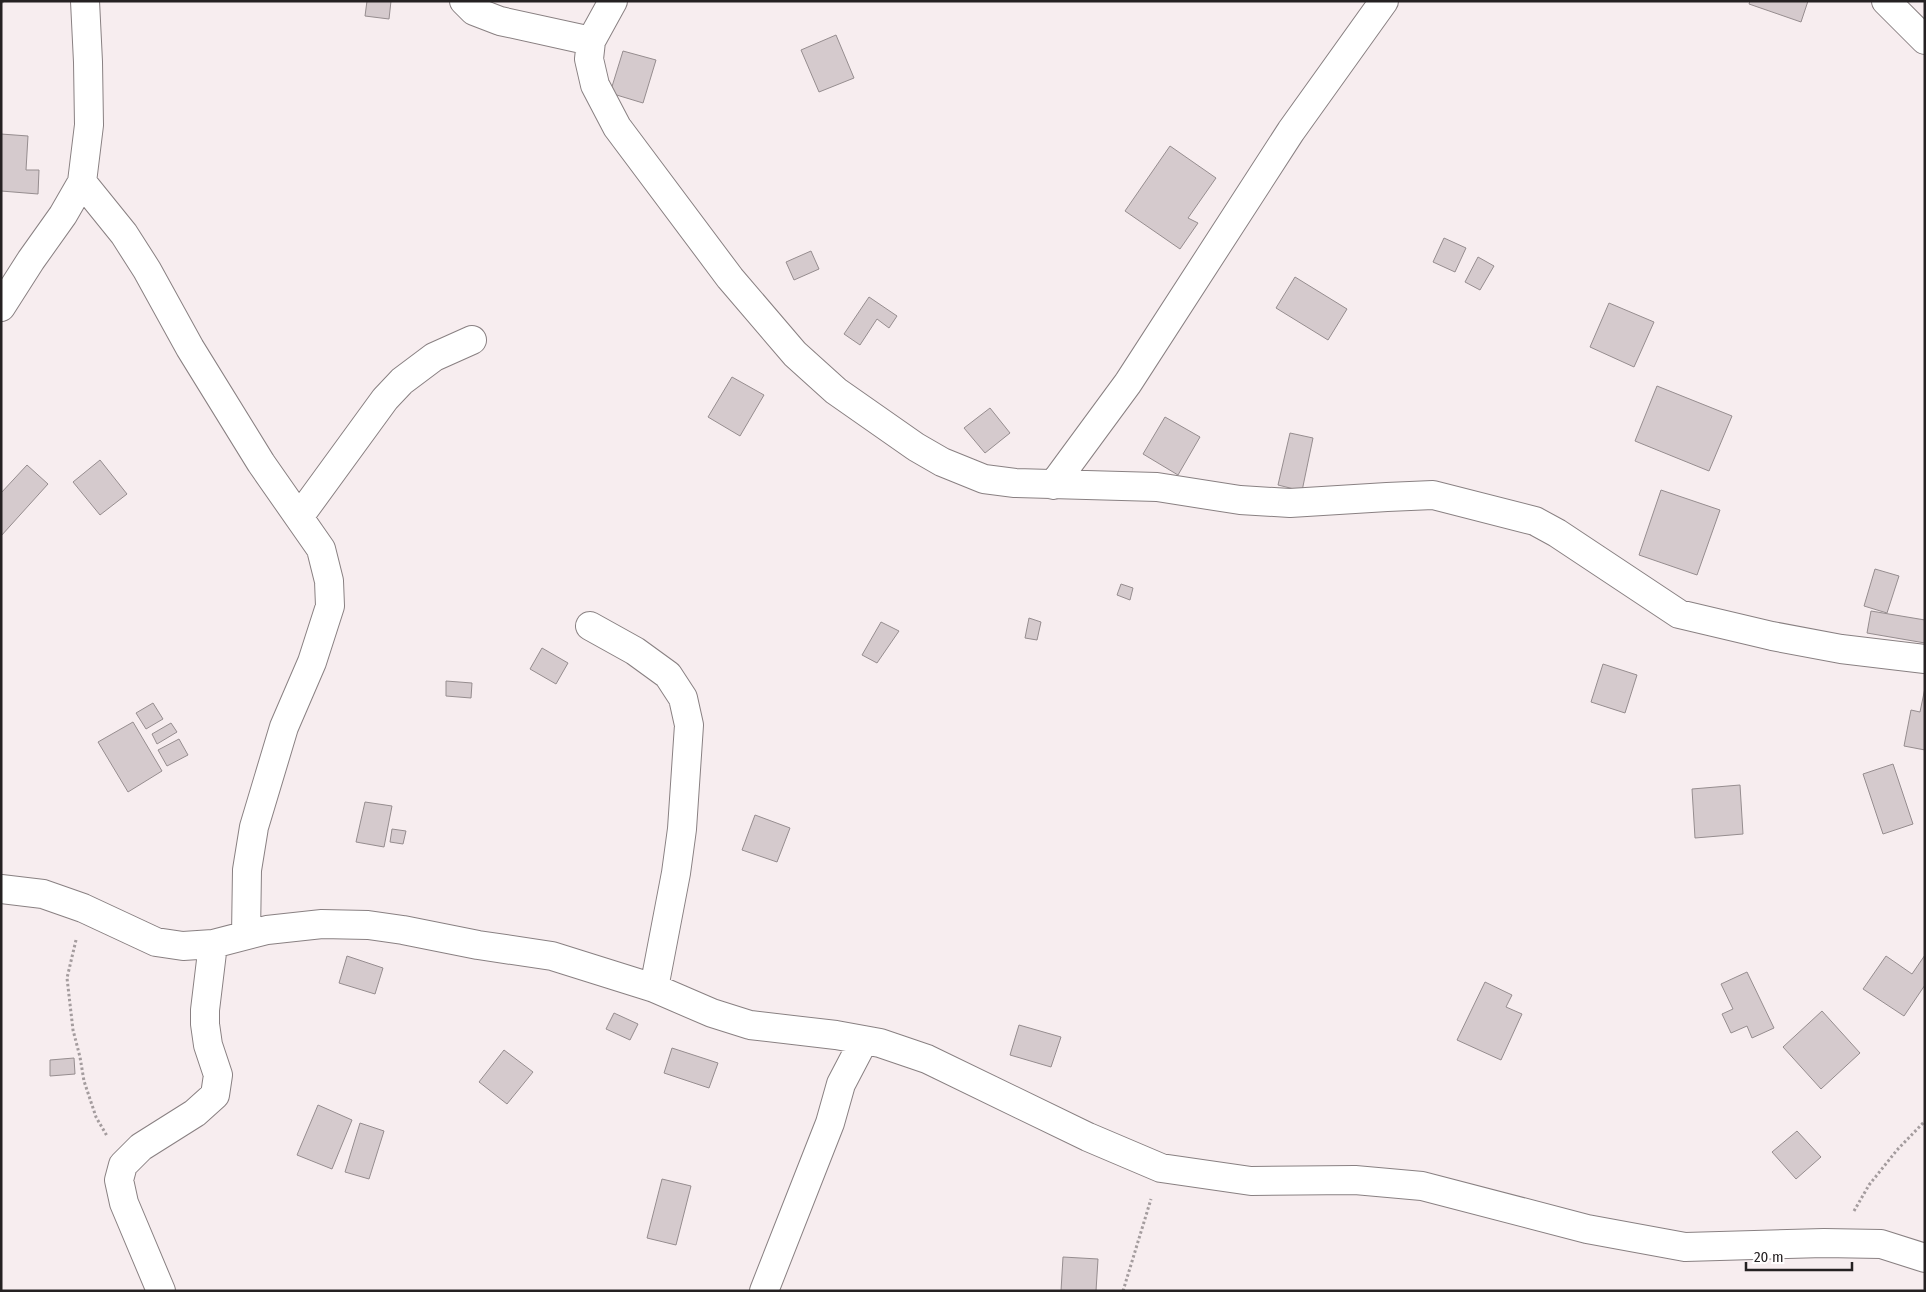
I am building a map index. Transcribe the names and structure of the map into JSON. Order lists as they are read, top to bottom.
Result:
{
  "scale_bar": "20 m"
}
